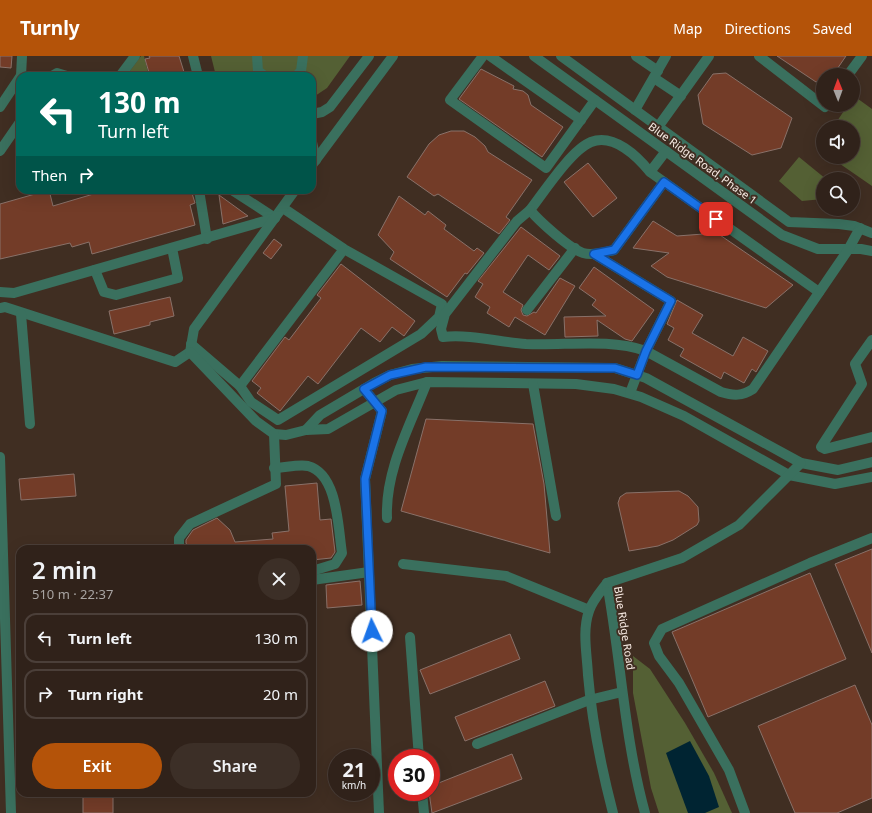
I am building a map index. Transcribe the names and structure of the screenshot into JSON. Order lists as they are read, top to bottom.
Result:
{
  "streets": {
    "street": ["Blue Ridge Road, Phase 1", "Blue Ridge Road"]
  },
  "north": "top",
  "page": {
    "header": "Turnly",
    "nav": ["Map", "Directions", "Saved"],
    "turn": ["130 m", "Turn left"],
    "then": "Then",
    "heading": ["2 min", "510 m · 22:37"],
    "list": [
      {
        "name": "Turn left",
        "value": "130 m"
      },
      {
        "name": "Turn right",
        "value": "20 m"
      }
    ],
    "buttons": ["Exit", "Share"],
    "speed": "21 km/h",
    "limit": "30"
  }
}
